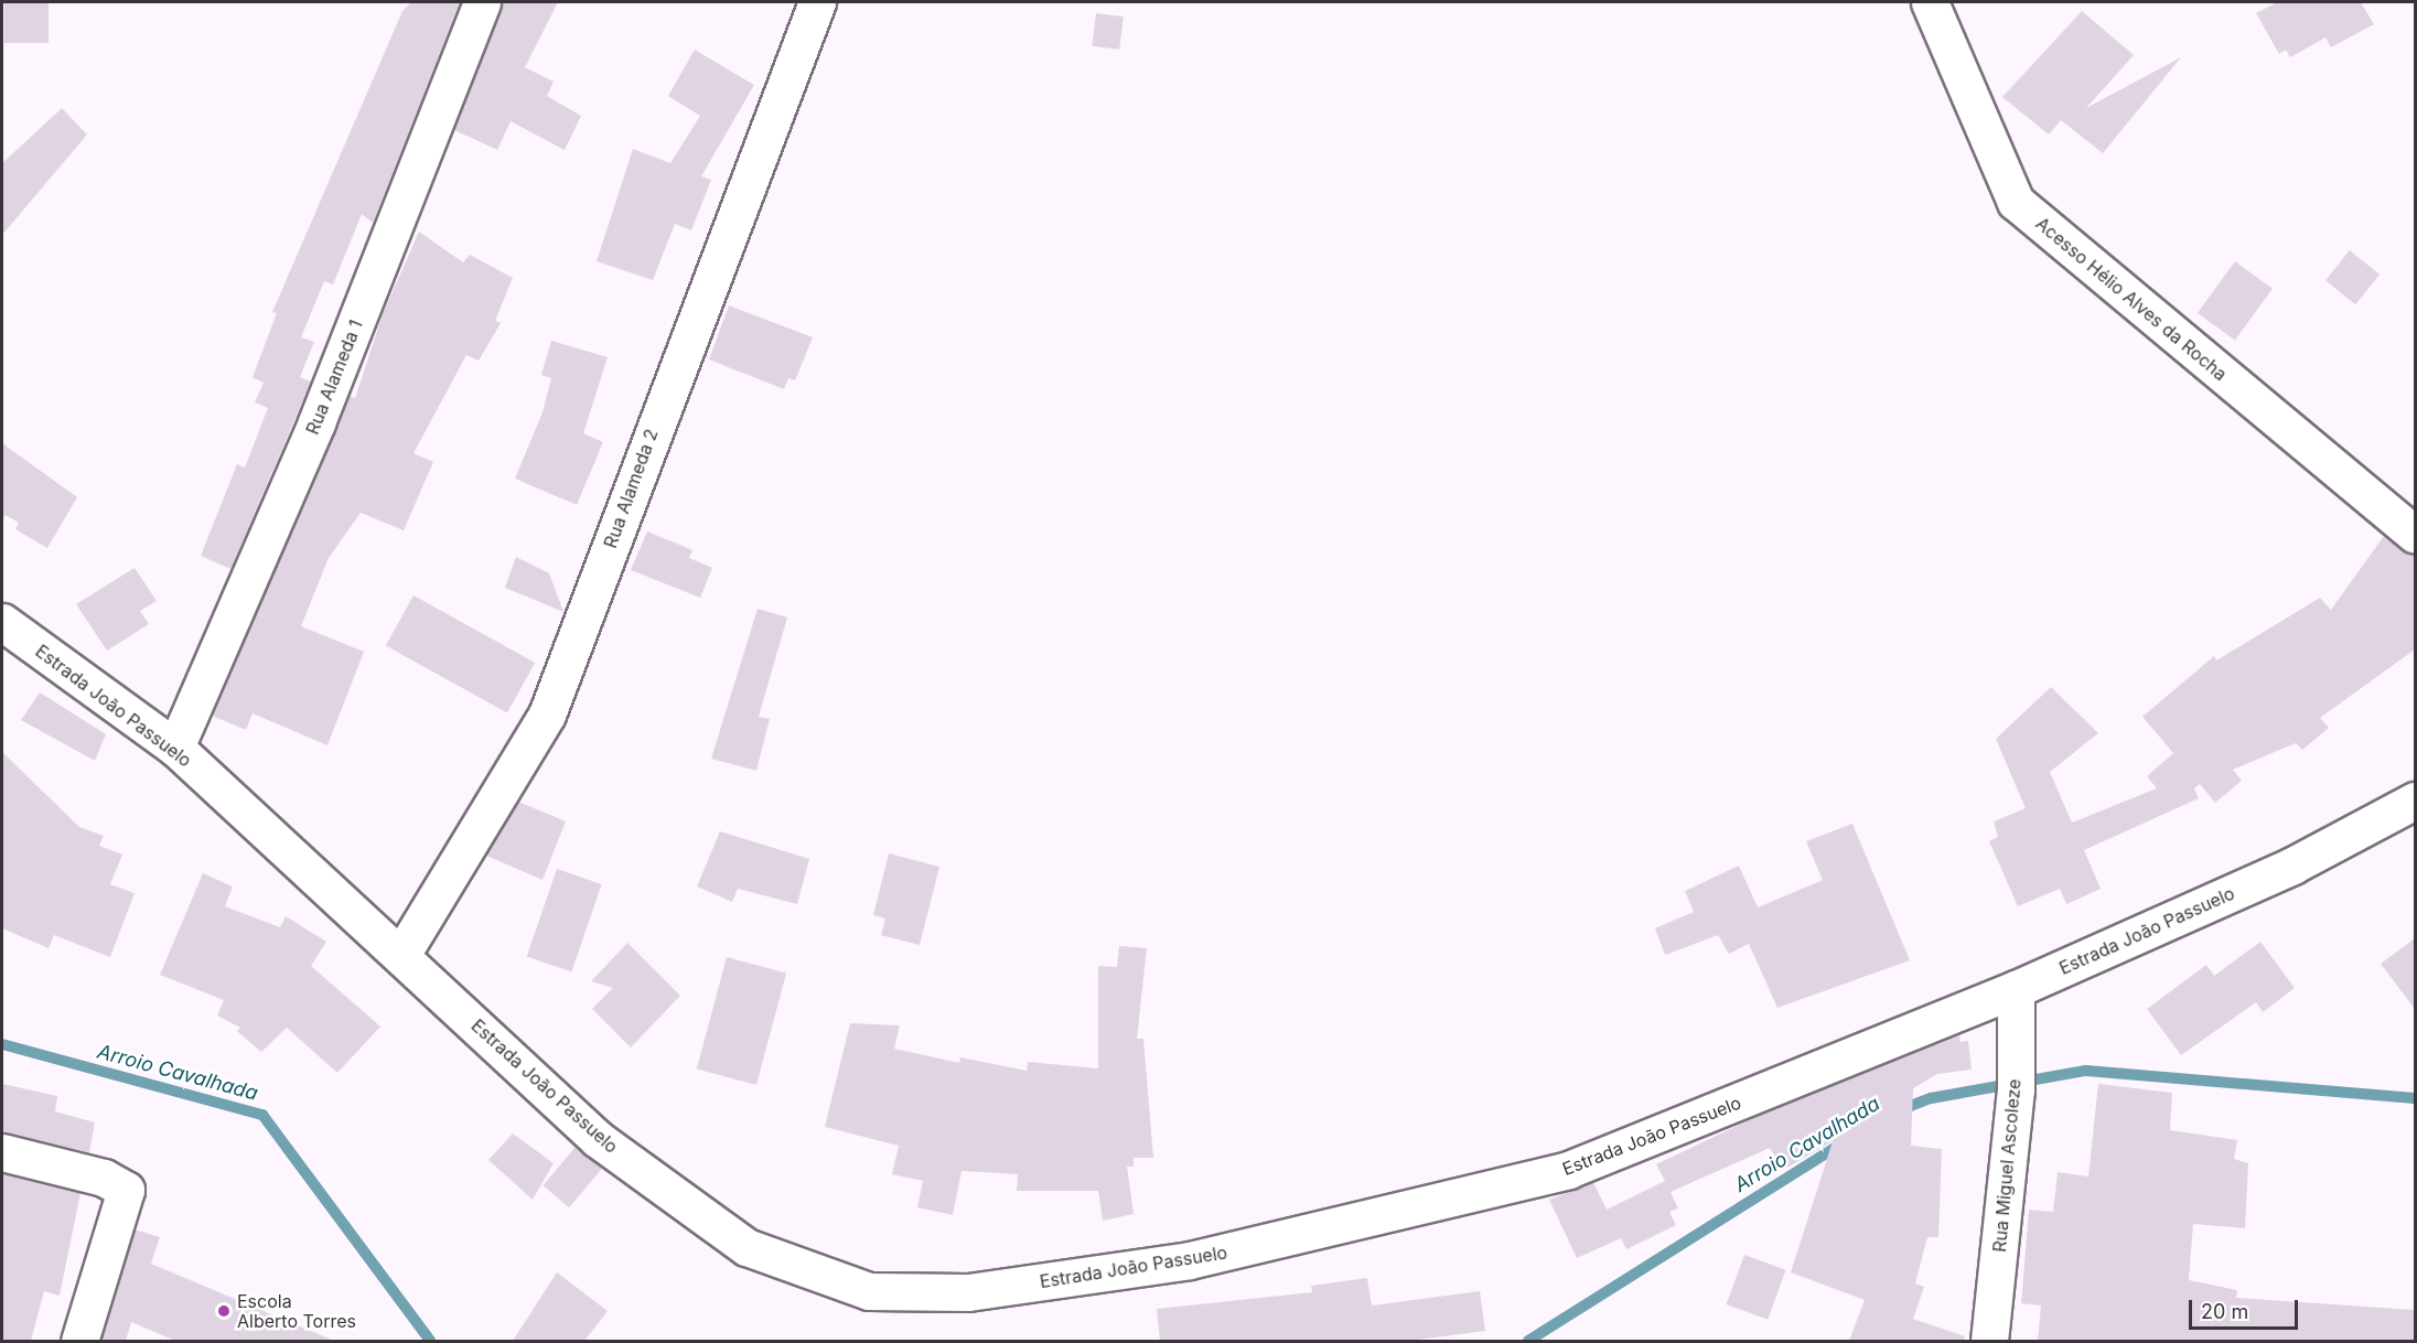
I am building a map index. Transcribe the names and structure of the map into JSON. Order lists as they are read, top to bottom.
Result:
{
  "streets": {
    "street": [
      "Acesso Hélio Alves da Rocha",
      "Rua Alameda 1",
      "Rua Alameda 2",
      "Estrada João Passuelo",
      "Rua Miguel Ascoleze"
    ]
  },
  "crossings": [
    ["Rua Alameda 1", "Estrada João Passuelo"],
    ["Rua Alameda 2", "Estrada João Passuelo"],
    ["Estrada João Passuelo", "Rua Miguel Ascoleze"]
  ],
  "water": ["Arroio Cavalhada"],
  "places": ["Escola Alberto Torres"],
  "scale_bar": "20 m"
}
